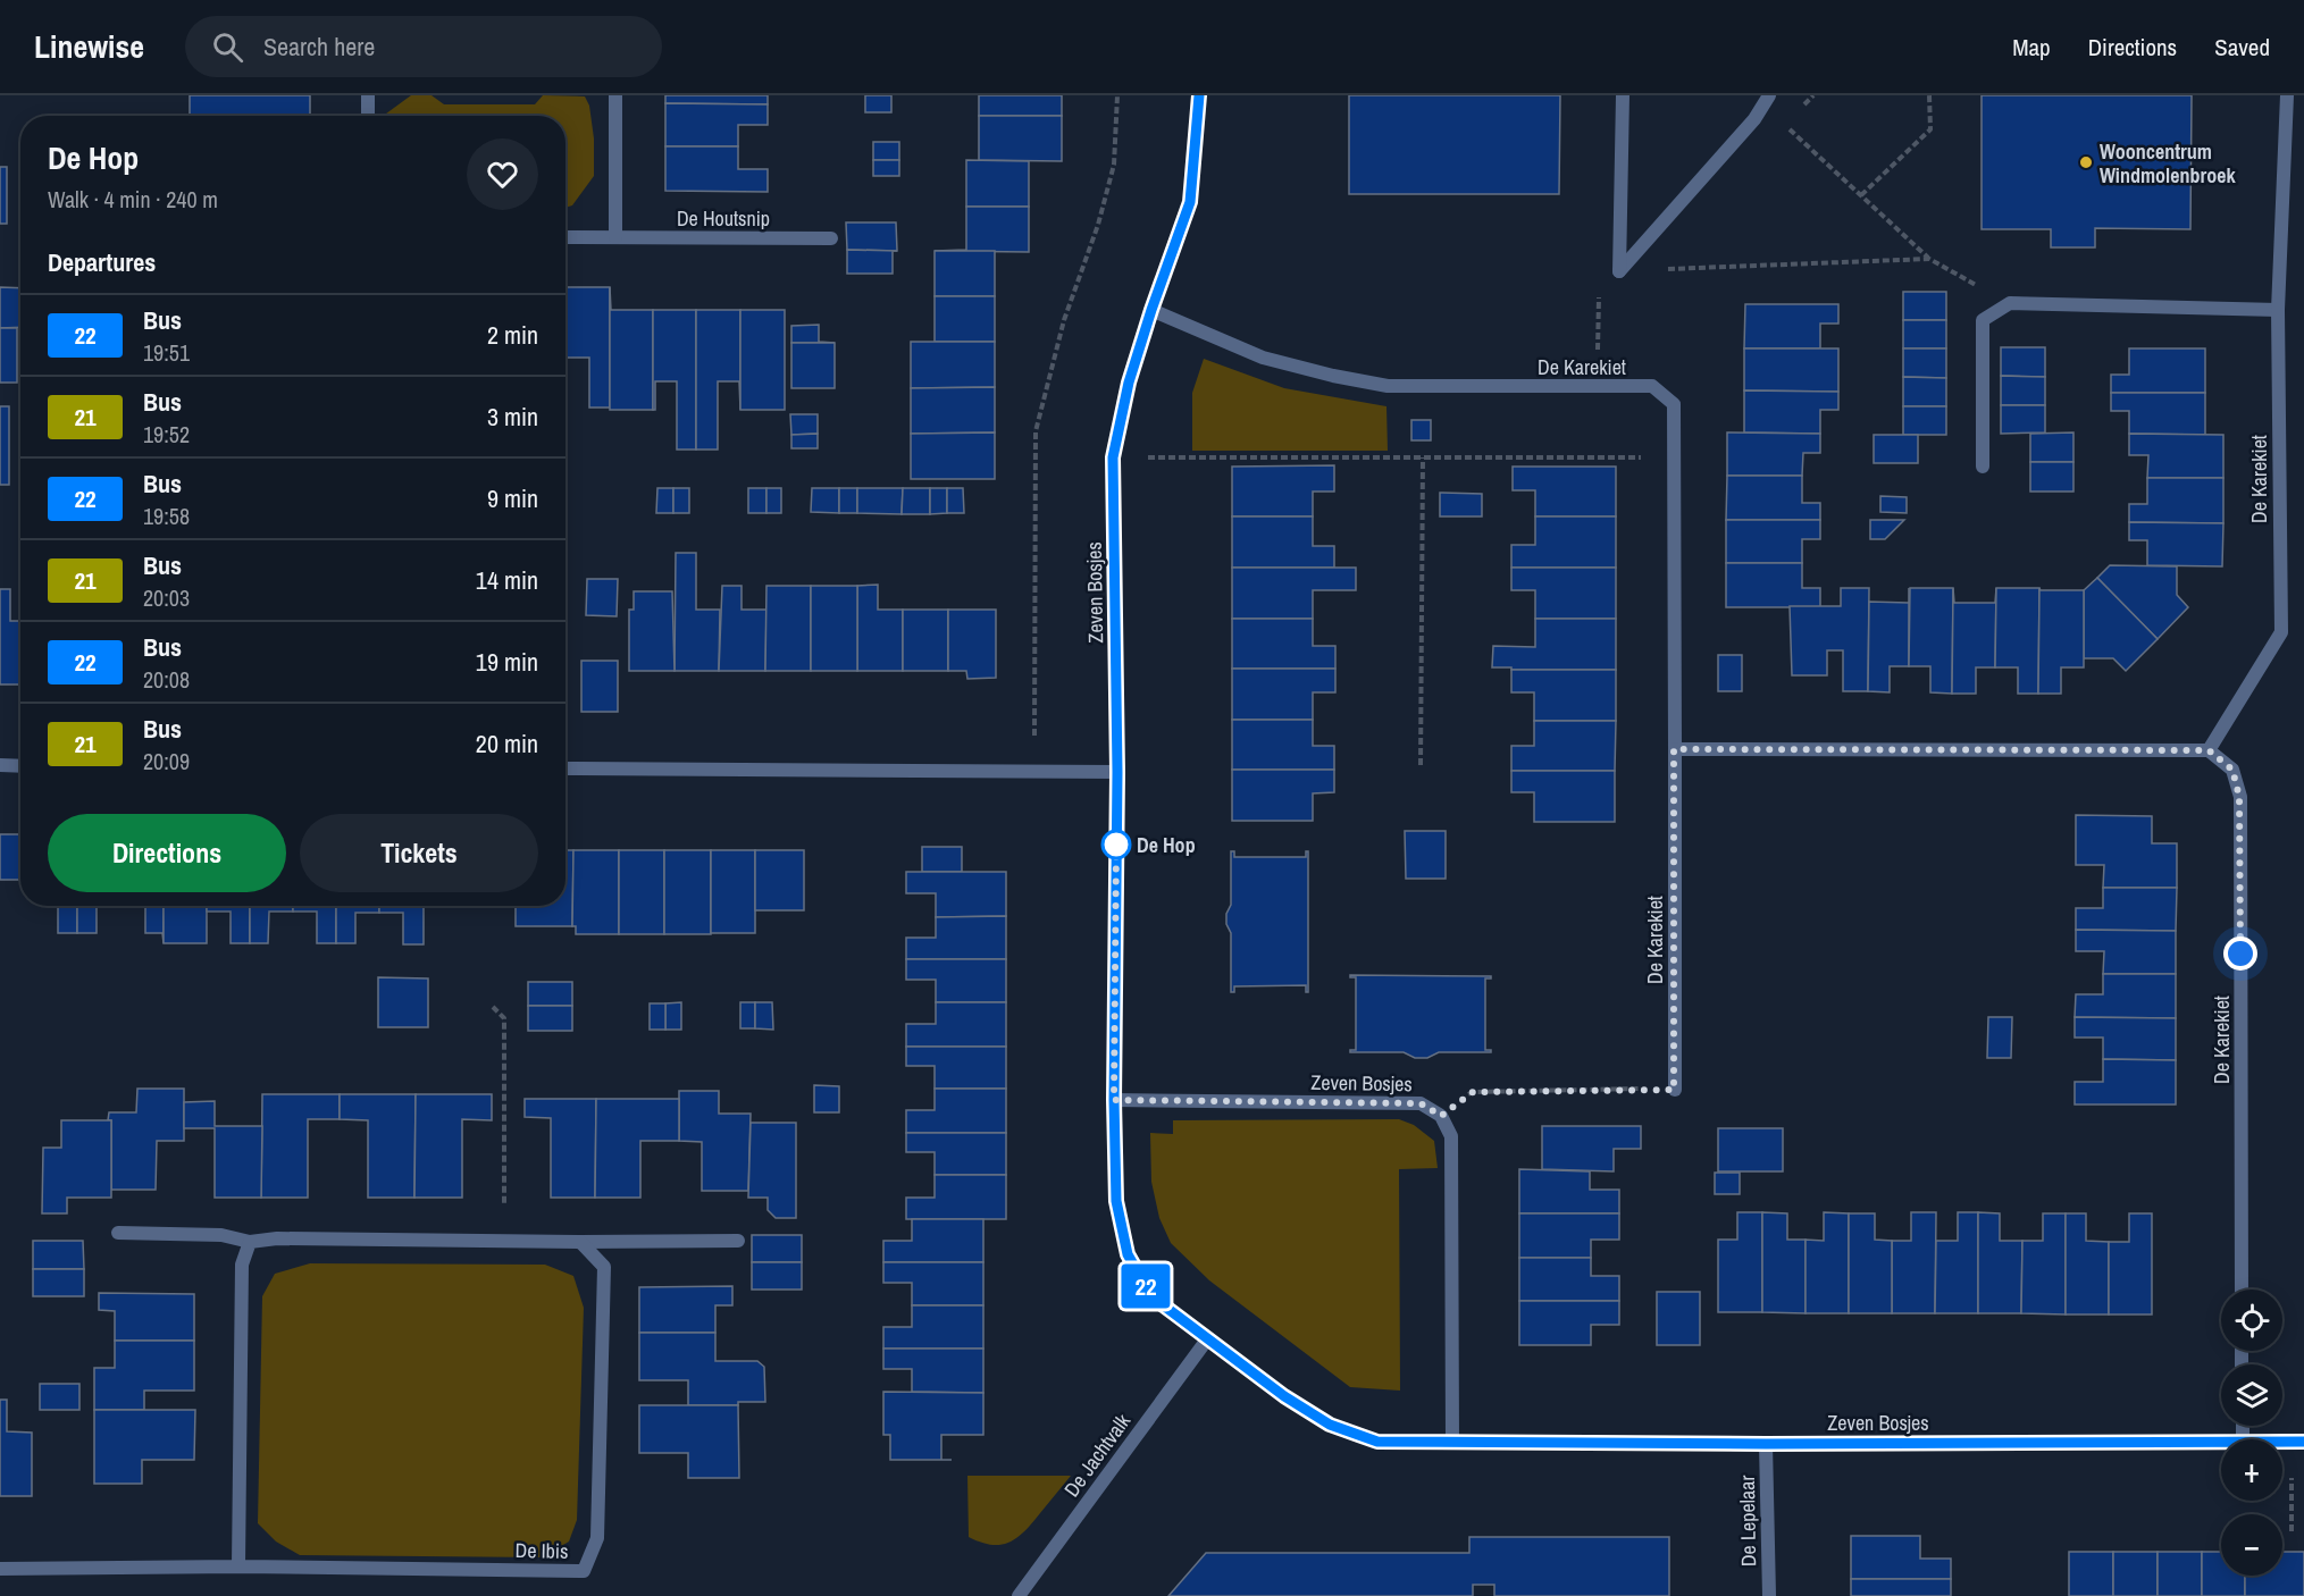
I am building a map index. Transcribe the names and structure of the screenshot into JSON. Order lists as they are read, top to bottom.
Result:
{
  "streets": {
    "street": [
      "De Houtsnip",
      "De Karekiet",
      "Zeven Bosjes",
      "De Jachtvalk",
      "De Lepelaar",
      "De Ibis"
    ]
  },
  "crossings": [
    ["De Karekiet", "Zeven Bosjes"],
    ["Zeven Bosjes", "De Jachtvalk"],
    ["Zeven Bosjes", "De Lepelaar"]
  ],
  "places": ["Wooncentrum Windmolenbroek", "De Hop"],
  "lines": ["bus line 22"],
  "page": {
    "header": "Linewise",
    "search": "Search here",
    "nav": ["Map", "Directions", "Saved"],
    "on_map": "22",
    "heading": [
      ["De Hop", "Walk · 4 min · 240 m"],
      "Departures"
    ],
    "list": [
      {
        "mark": "22",
        "name": "Bus",
        "note": "19:51",
        "value": "2 min"
      },
      {
        "mark": "21",
        "name": "Bus",
        "note": "19:52",
        "value": "3 min"
      },
      {
        "mark": "22",
        "name": "Bus",
        "note": "19:58",
        "value": "9 min"
      },
      {
        "mark": "21",
        "name": "Bus",
        "note": "20:03",
        "value": "14 min"
      },
      {
        "mark": "22",
        "name": "Bus",
        "note": "20:08",
        "value": "19 min"
      },
      {
        "mark": "21",
        "name": "Bus",
        "note": "20:09",
        "value": "20 min"
      }
    ],
    "buttons": ["Directions", "Tickets"],
    "map_buttons": ["+", "−"]
  }
}
